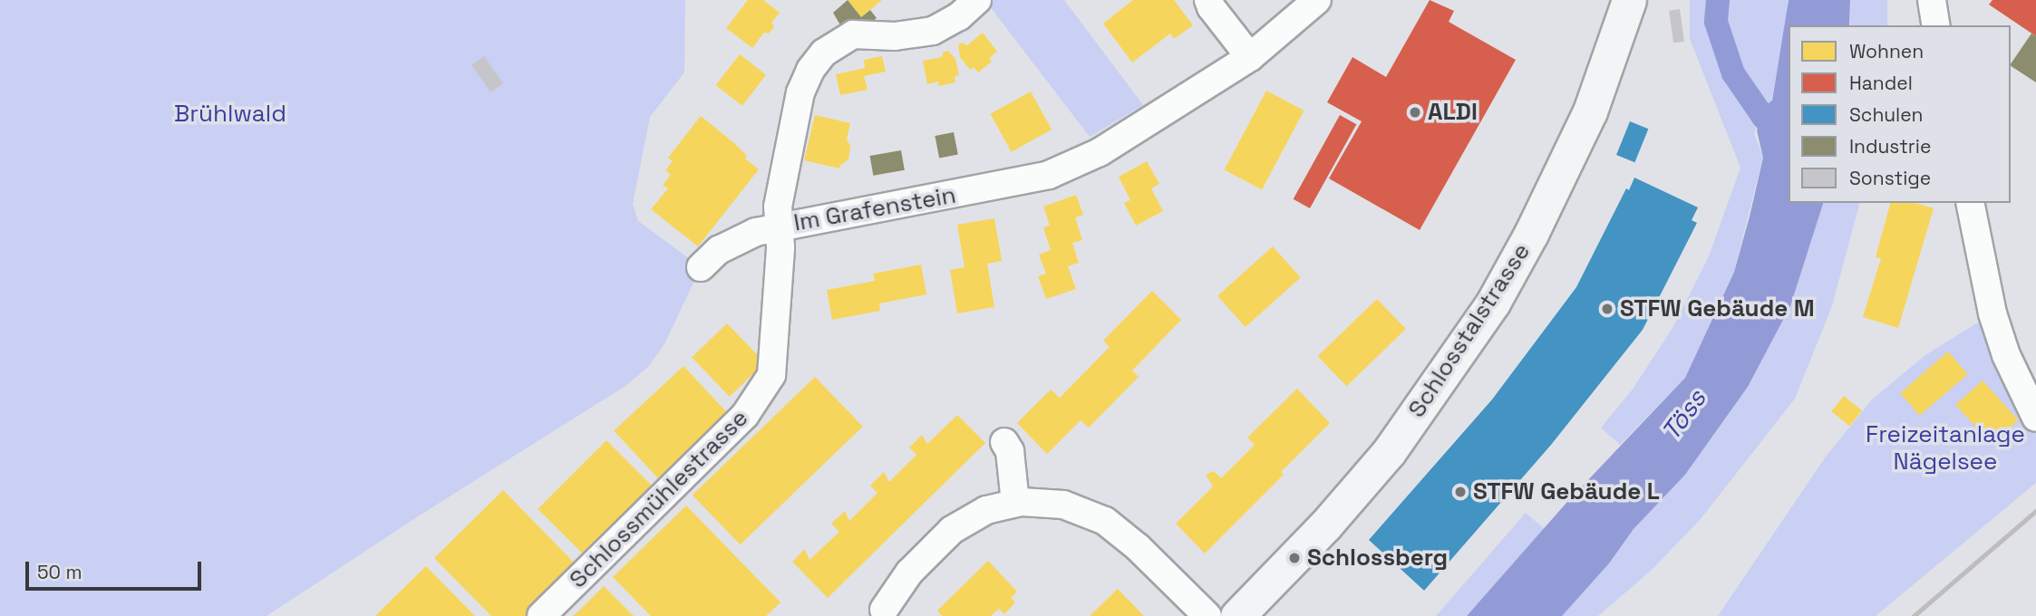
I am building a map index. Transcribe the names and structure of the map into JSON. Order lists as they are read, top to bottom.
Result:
{
  "streets": {
    "main road": ["Schlosstalstrasse"],
    "street": ["Im Grafenstein", "Schlossmühlestrasse"]
  },
  "crossings": [
    ["Im Grafenstein", "Schlossmühlestrasse"]
  ],
  "water": ["Töss"],
  "parks": ["Brühlwald", "Freizeitanlage Nägelsee"],
  "places": [
    "ALDI",
    "STFW Gebäude M",
    "STFW Gebäude L",
    "Schlossberg"
  ],
  "legend": [
    "Wohnen",
    "Handel",
    "Schulen",
    "Industrie",
    "Sonstige"
  ],
  "scale_bar": "50 m"
}
